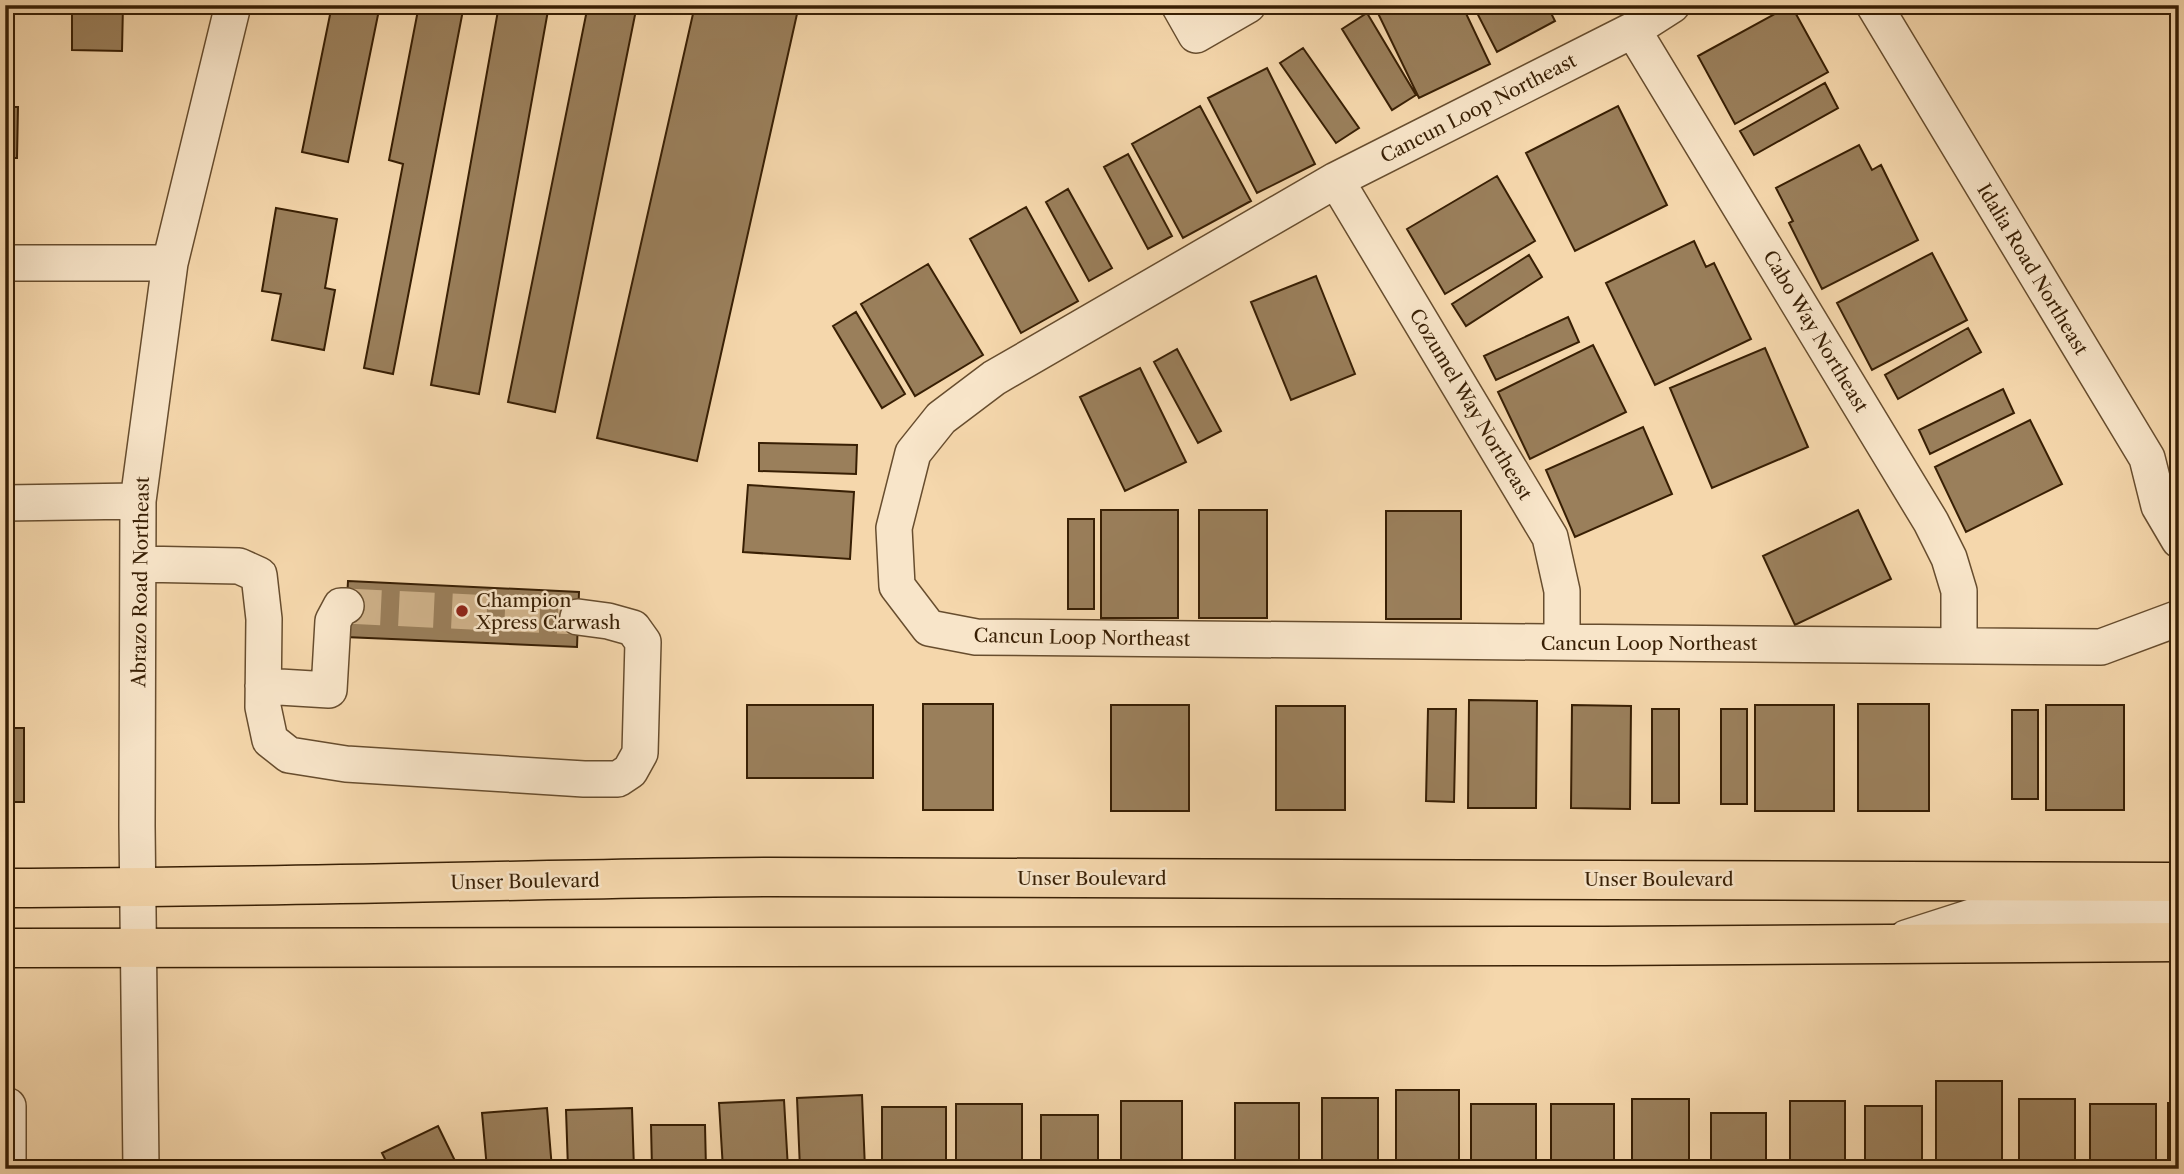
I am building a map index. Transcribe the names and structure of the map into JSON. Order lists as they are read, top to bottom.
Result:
{
  "streets": {
    "main road": ["Unser Boulevard"],
    "street": [
      "Cancun Loop Northeast",
      "Idalia Road Northeast",
      "Cabo Way Northeast",
      "Cozumel Way Northeast",
      "Abrazo Road Northeast"
    ]
  },
  "crossings": [
    ["Cancun Loop Northeast", "Cabo Way Northeast"],
    ["Cancun Loop Northeast", "Cozumel Way Northeast"],
    ["Abrazo Road Northeast", "Unser Boulevard"]
  ],
  "places": ["Champion Xpress Carwash"]
}
